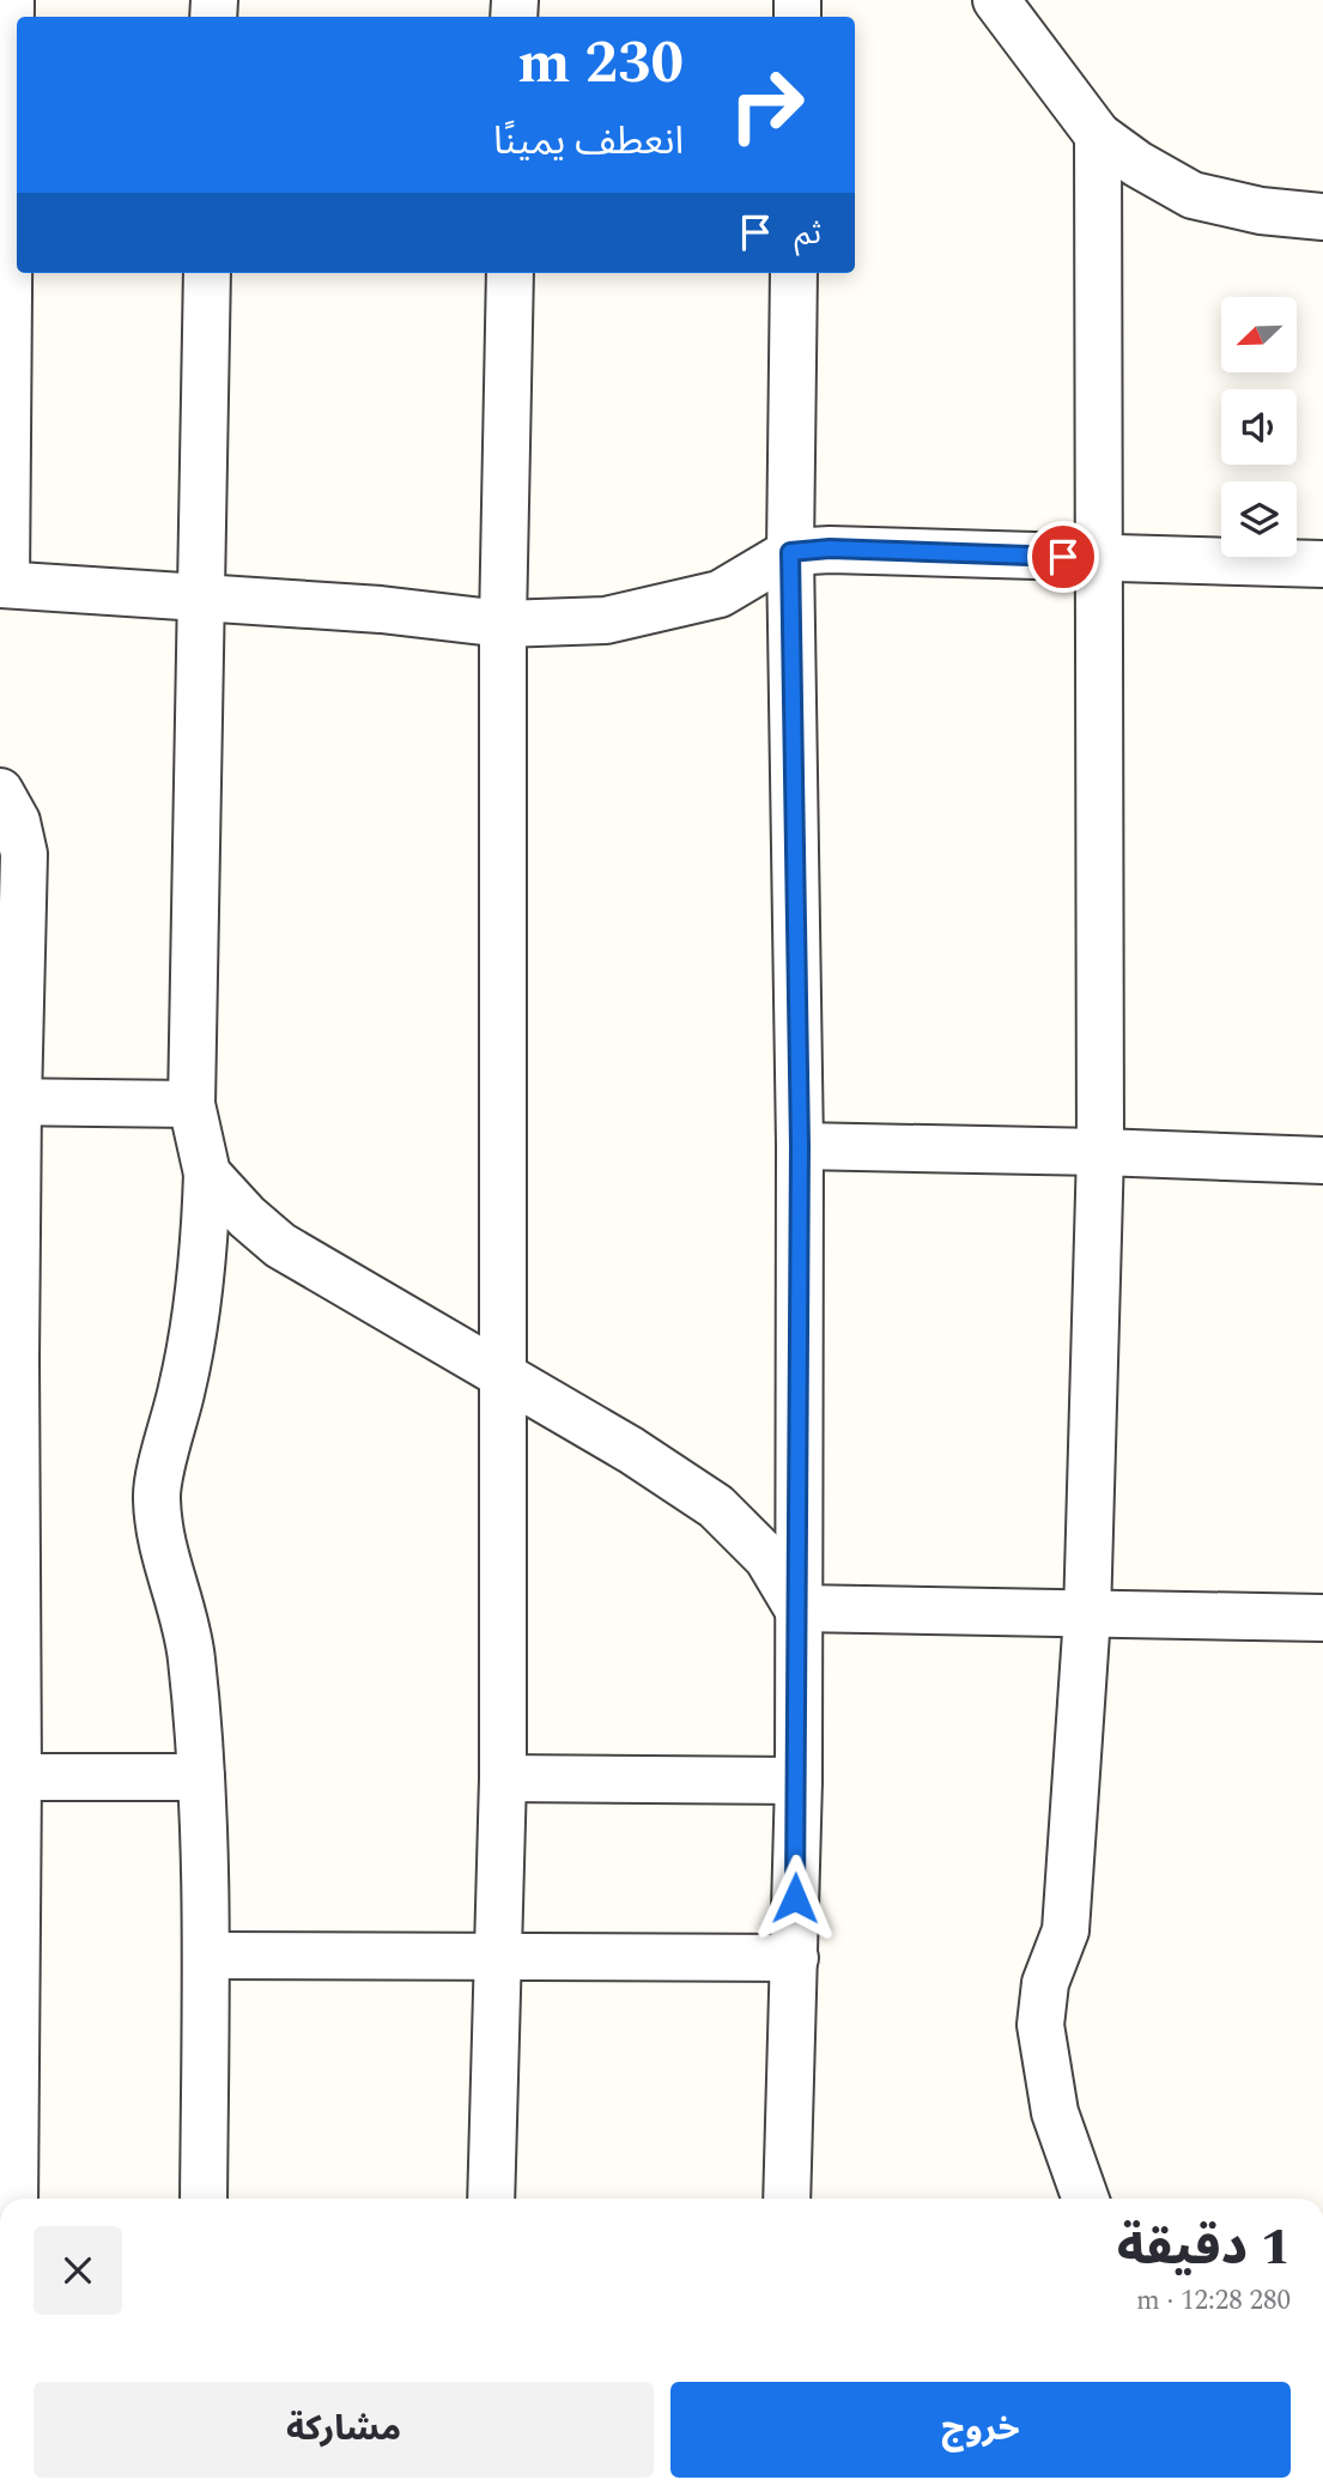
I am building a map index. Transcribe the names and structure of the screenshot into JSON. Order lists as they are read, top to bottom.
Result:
{
  "north": "bottom left",
  "page": {
    "turn": ["230 m", "انعطف يمينًا"],
    "then": "ثم",
    "heading": ["1 دقيقة", "280 m · 12:28"],
    "buttons": ["خروج", "مشاركة"]
  }
}
